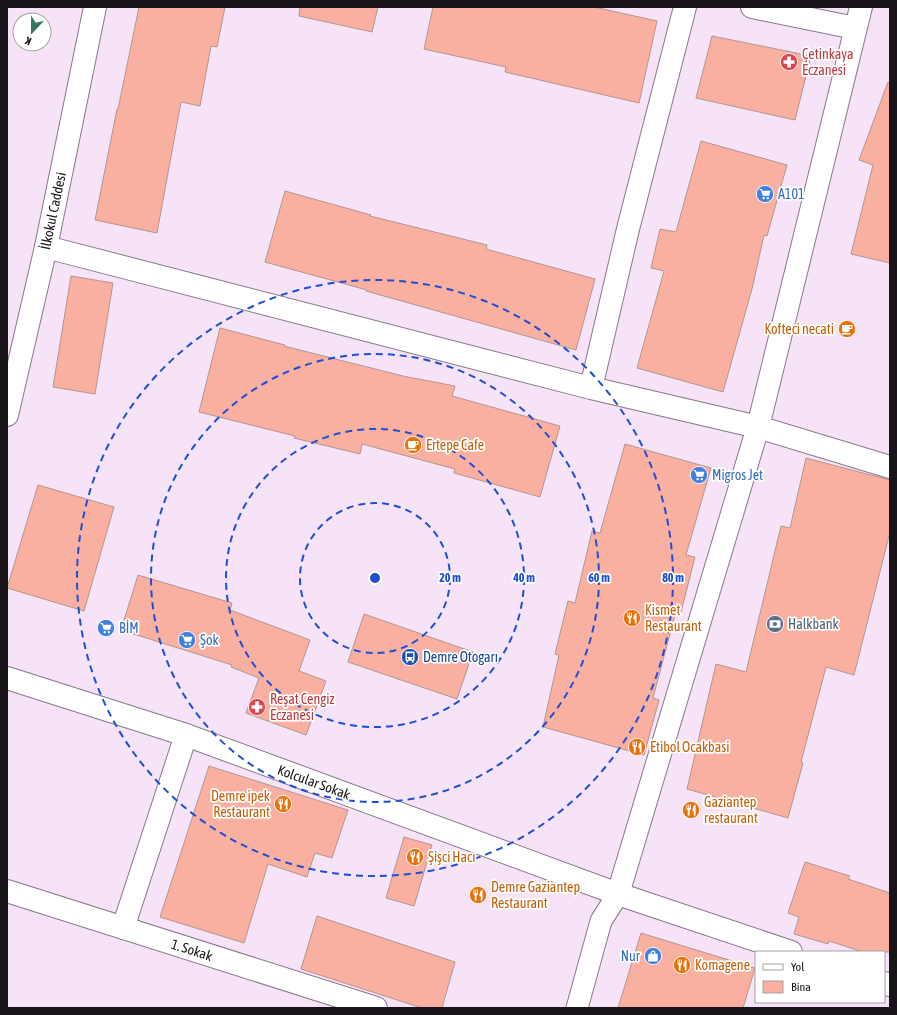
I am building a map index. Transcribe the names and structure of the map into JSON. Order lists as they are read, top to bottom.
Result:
{
  "streets": {
    "street": ["İlkokul Caddesi", "Kolcular Sokak", "1. Sokak"]
  },
  "places": {
    "pharmacy": ["Çetinkaya Eczanesi", "Reşat Cengiz Eczanesi"],
    "supermarket": [
      "A101",
      "Migros Jet",
      "BİM",
      "Şok"
    ],
    "cafe": ["Kofteci necati", "Ertepe Cafe"],
    "restaurant": [
      "Kismet Restaurant",
      "Etibol Ocakbasi",
      "Demre ipek Restaurant",
      "Gaziantep restaurant",
      "Şişci Hacı",
      "Demre Gaziantep Restaurant",
      "Komagene"
    ],
    "bank": ["Halkbank"],
    "bus stop": ["Demre Otogarı"],
    "shop": ["Nur"]
  },
  "legend": ["Yol", "Bina"],
  "north": "bottom",
  "rings": [
    "20 m",
    "40 m",
    "60 m",
    "80 m"
  ]
}
